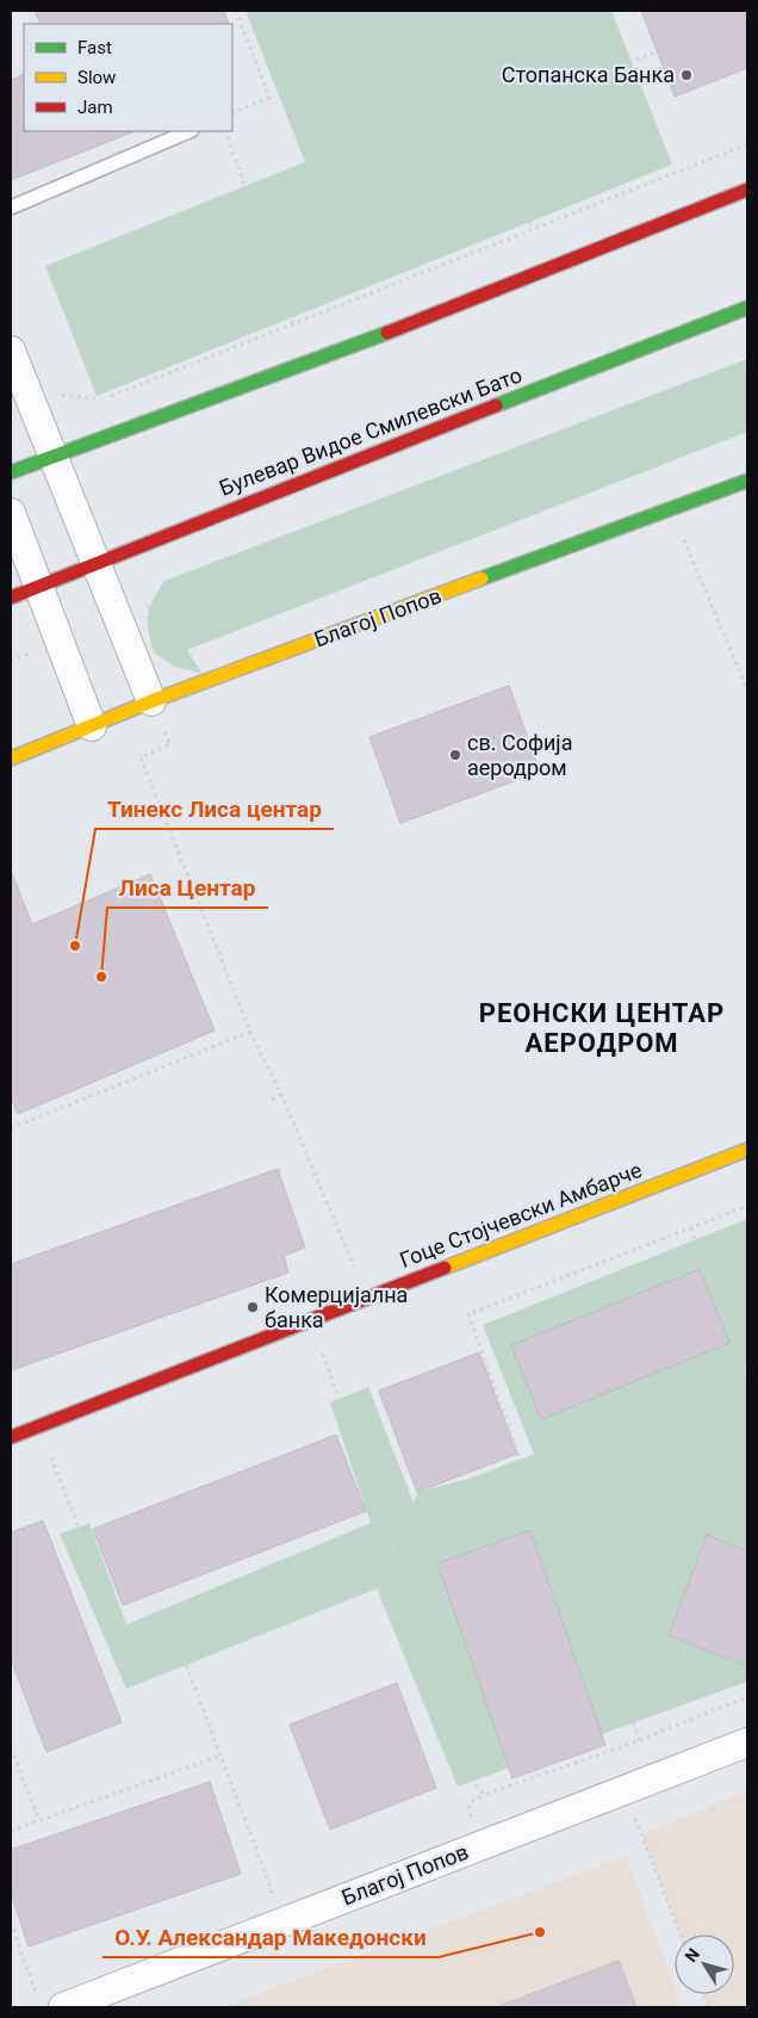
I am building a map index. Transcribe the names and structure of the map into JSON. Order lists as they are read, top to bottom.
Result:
{
  "streets": {
    "street": ["Булевар Видое Смилевски Бато", "Благој Попов", "Гоце Стојчевски Амбарче"]
  },
  "districts": ["РЕОНСКИ ЦЕНТАР АЕРОДРОМ"],
  "places": [
    "Стопанска Банка",
    "св. Софија аеродром",
    "Тинекс Лиса центар",
    "Лиса Центар",
    "Комерцијална банка",
    "О.У. Александар Македонски"
  ],
  "legend": ["Fast", "Slow", "Jam"],
  "north": "top left"
}
